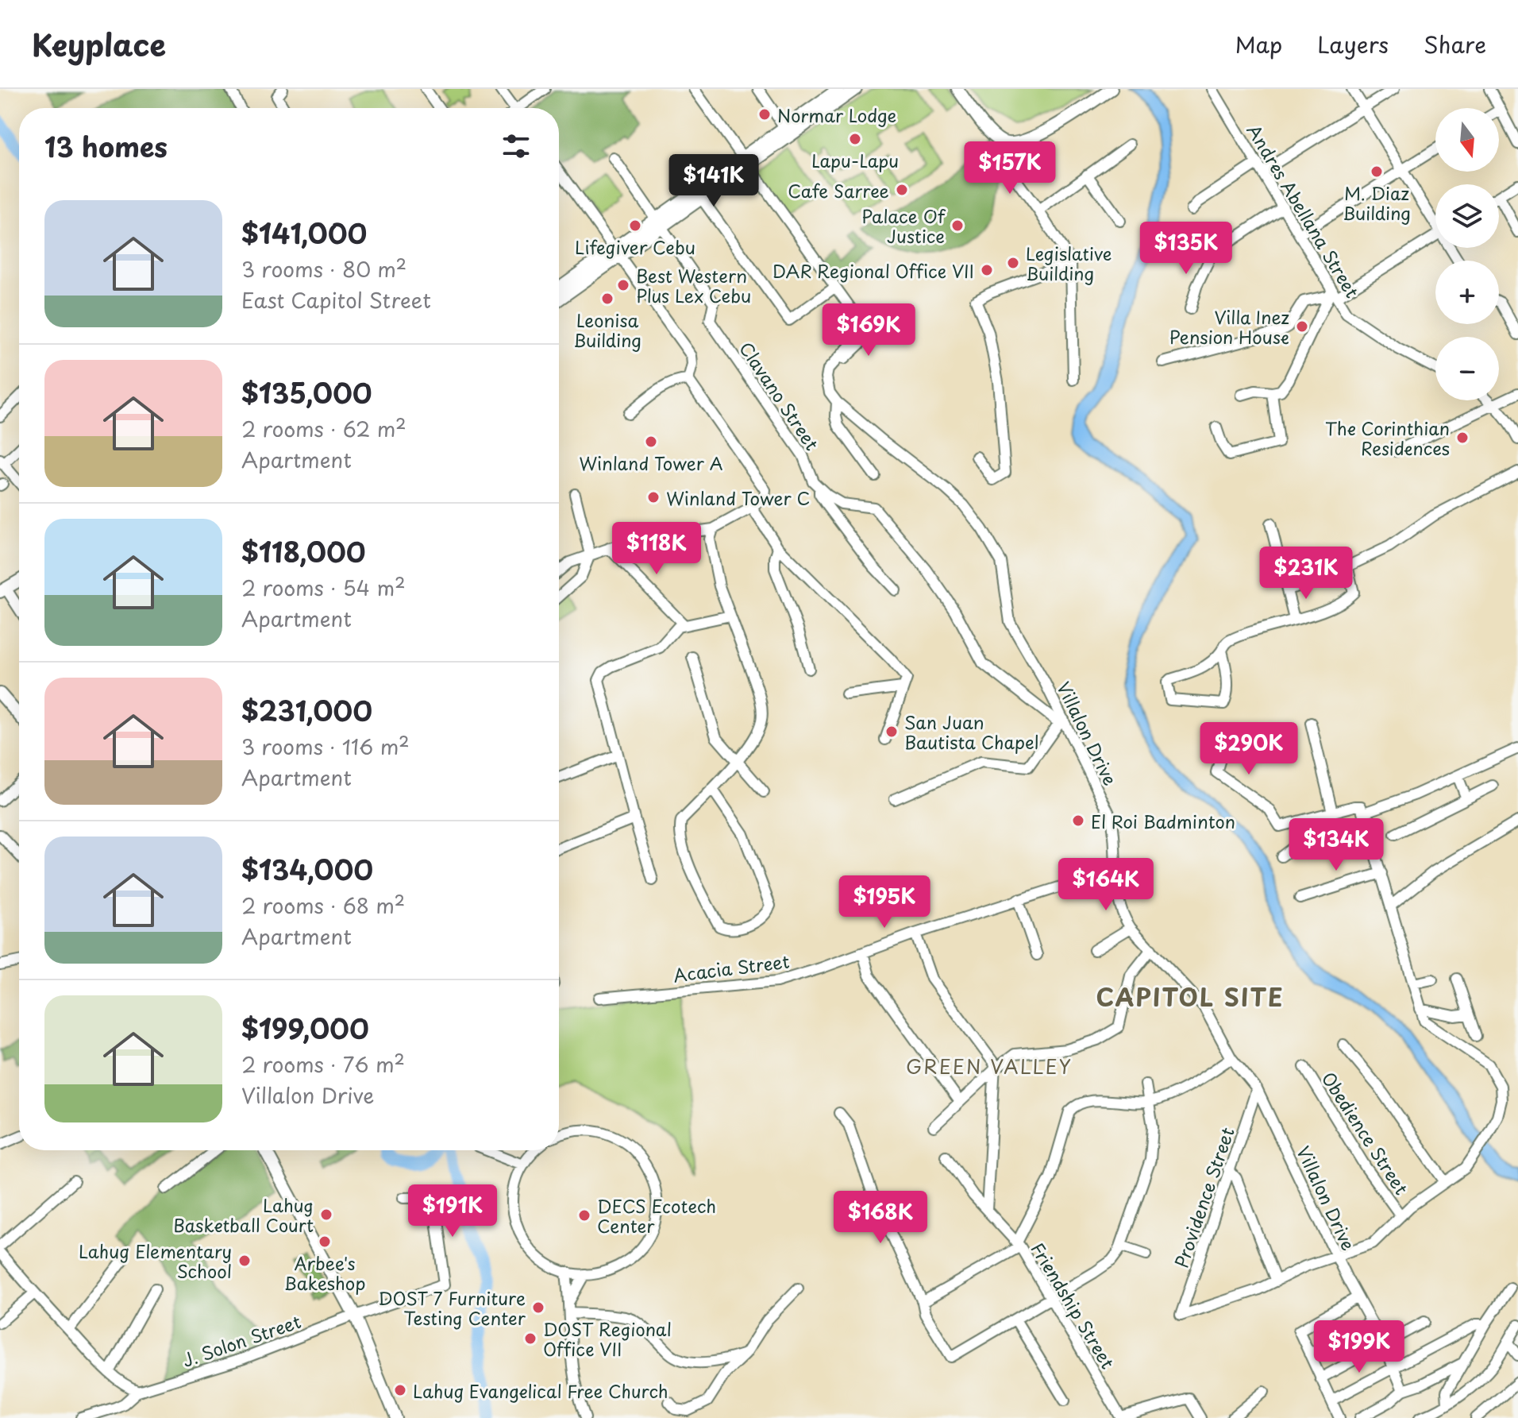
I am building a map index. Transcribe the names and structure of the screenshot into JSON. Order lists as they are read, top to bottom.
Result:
{
  "streets": {
    "street": [
      "Andres Abellana Street",
      "Clavano Street",
      "Villalon Drive",
      "Acacia Street",
      "Obedience Street",
      "Providence Street",
      "Friendship Street",
      "J. Solon Street"
    ]
  },
  "crossings": [
    ["Villalon Drive", "Acacia Street"],
    ["Villalon Drive", "Providence Street"]
  ],
  "districts": ["CAPITOL SITE", "GREEN VALLEY"],
  "places": [
    "Normar Lodge",
    "Lapu-Lapu",
    "M. Diaz Building",
    "Cafe Sarree",
    "Lifegiver Cebu",
    "Palace Of Justice",
    "Legislative Building",
    "DAR Regional Office VII",
    "Best Western Plus Lex Cebu",
    "Leonisa Building",
    "Villa Inez Pension House",
    "The Corinthian Residences",
    "Winland Tower A",
    "Winland Tower C",
    "San Juan Bautista Chapel",
    "El Roi Badminton",
    "Lahug Basketball Court",
    "DECS Ecotech Center",
    "Arbee's Bakeshop",
    "Lahug Elementary School",
    "DOST 7 Furniture Testing Center",
    "DOST Regional Office VII",
    "Lahug Evangelical Free Church"
  ],
  "north": "bottom",
  "page": {
    "header": "Keyplace",
    "nav": ["Map", "Layers", "Share"],
    "map_buttons": ["+", "−"],
    "heading": "13 homes",
    "price": [
      "$157K",
      "$141K",
      "$135K",
      "$169K",
      "$118K",
      "$231K",
      "$290K",
      "$134K",
      "$164K",
      "$195K",
      "$191K",
      "$168K",
      "$199K"
    ],
    "list": [
      {
        "name": "$141,000",
        "note": "3 rooms · 80 m² · East Capitol Street"
      },
      {
        "name": "$135,000",
        "note": "2 rooms · 62 m² · Apartment"
      },
      {
        "name": "$118,000",
        "note": "2 rooms · 54 m² · Apartment"
      },
      {
        "name": "$231,000",
        "note": "3 rooms · 116 m² · Apartment"
      },
      {
        "name": "$134,000",
        "note": "2 rooms · 68 m² · Apartment"
      },
      {
        "name": "$199,000",
        "note": "2 rooms · 76 m² · Villalon Drive"
      }
    ]
  }
}
